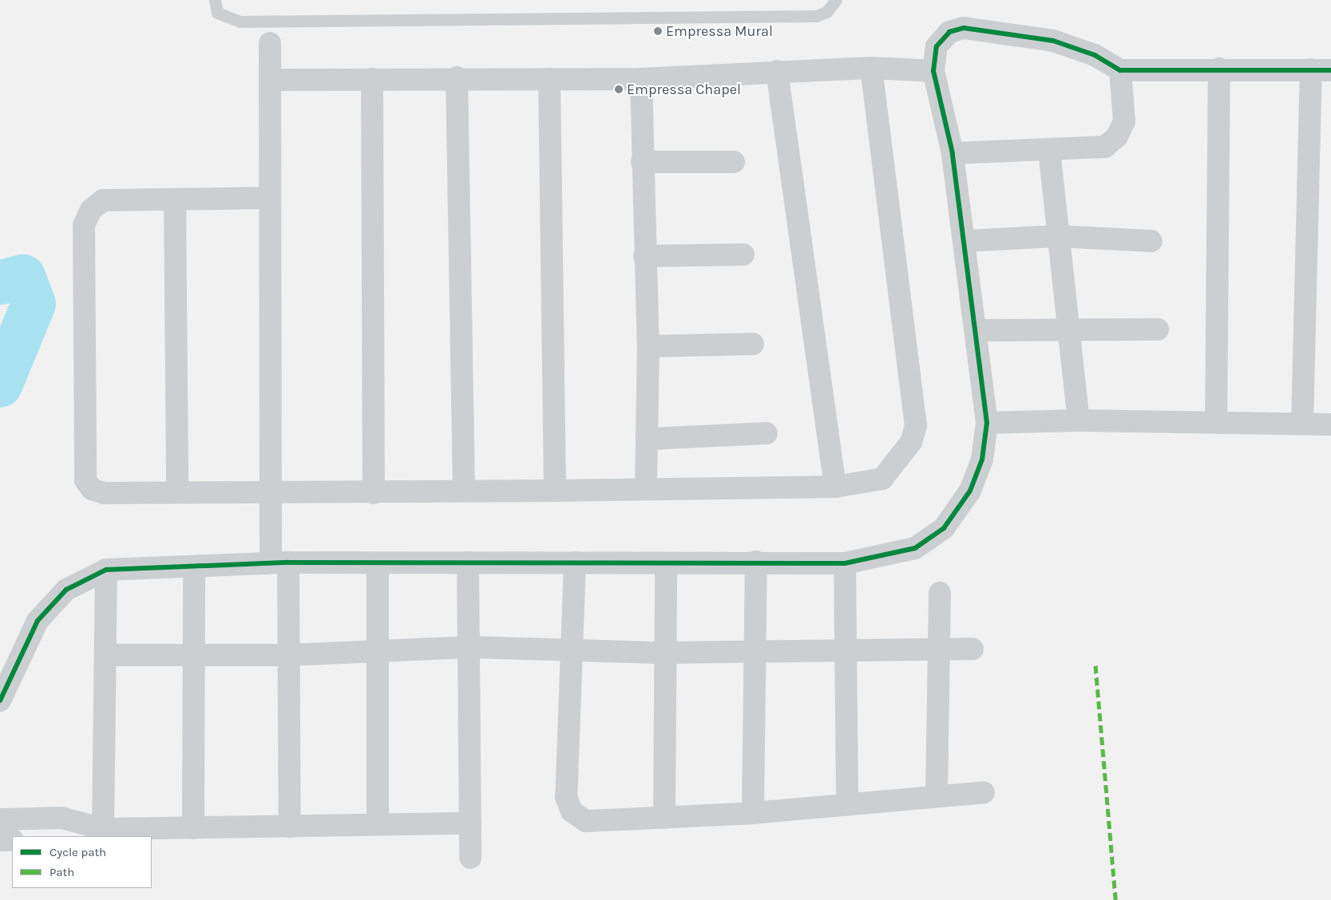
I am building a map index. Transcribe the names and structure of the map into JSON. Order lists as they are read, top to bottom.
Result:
{
  "places": ["Empressa Mural", "Empressa Chapel"],
  "legend": ["Cycle path", "Path"]
}
